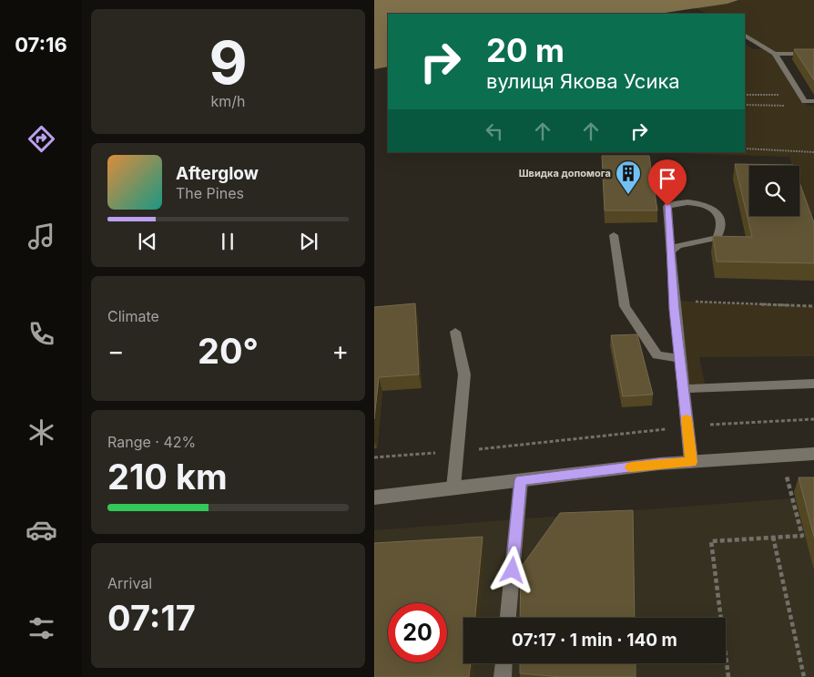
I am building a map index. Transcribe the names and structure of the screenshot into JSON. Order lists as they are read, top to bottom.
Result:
{
  "places": {
    "building": ["Швидка допомога"]
  },
  "page": {
    "tabs": "07:16",
    "tile": [
      ["9", "km/h"],
      "Climate",
      ["Range · 42%", "210 km"],
      ["Arrival", "07:17"]
    ],
    "turn": ["20 m", "вулиця Якова Усика"],
    "song": ["Afterglow", "The Pines"],
    "heat": ["−", "20°", "+"],
    "limit": "20",
    "trip": "07:17 · 1 min · 140 m"
  }
}
